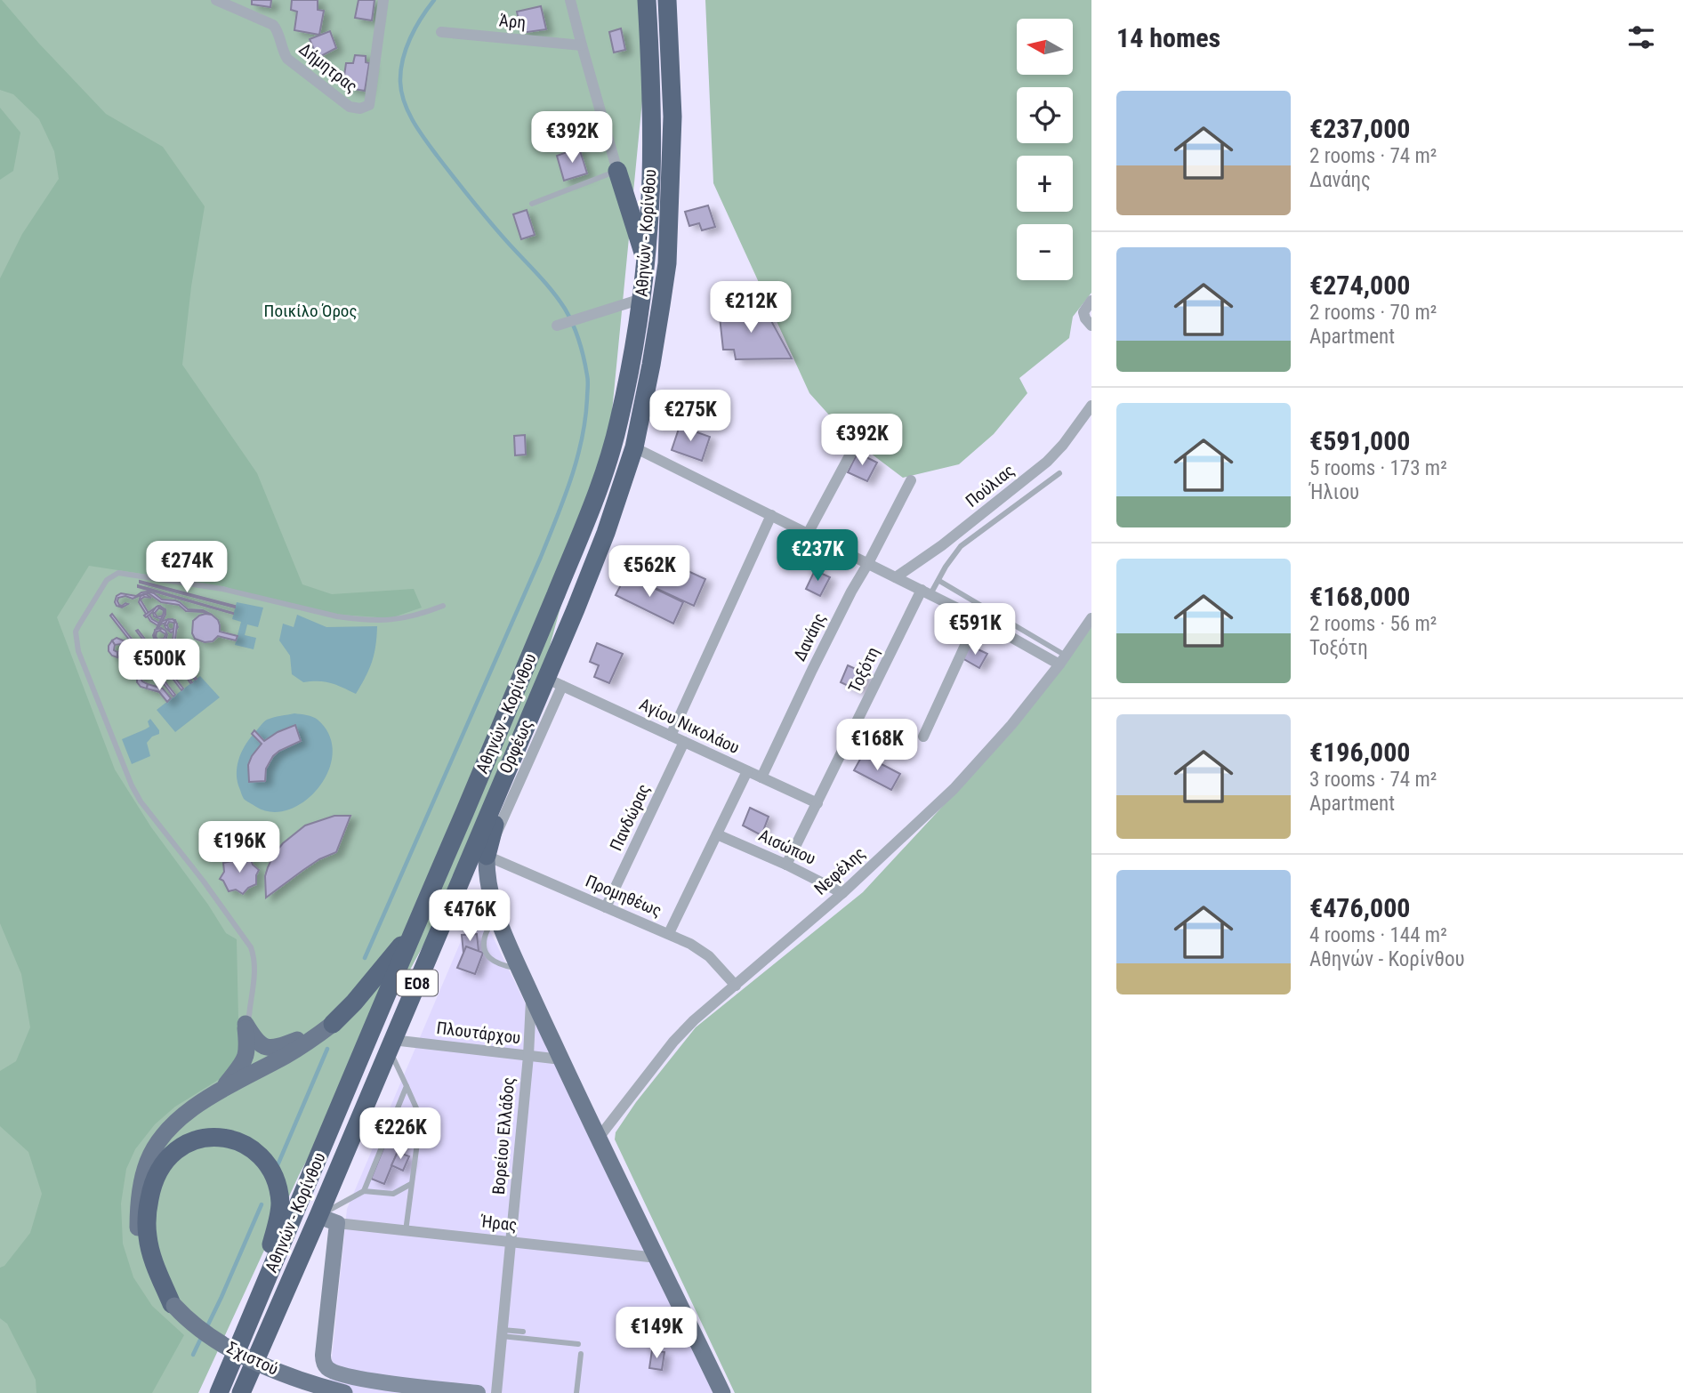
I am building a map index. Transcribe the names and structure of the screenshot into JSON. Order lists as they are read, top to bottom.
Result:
{
  "streets": {
    "highway": ["Αθηνών - Κορίνθου", "ΕΟ8"],
    "main road": ["Σχιστού"],
    "street": [
      "Άρη",
      "Δήμητρας",
      "Πούλιας",
      "Δανάης",
      "Τοξότη",
      "Αγίου Νικολάου",
      "Ορφέως",
      "Πανδώρας",
      "Αισώπου",
      "Νεφέλης",
      "Προμηθέως",
      "Πλουτάρχου",
      "Βορείου Ελλάδος",
      "Ήρας"
    ]
  },
  "crossings": [
    ["Αθηνών - Κορίνθου", "Αγίου Νικολάου"],
    ["Αθηνών - Κορίνθου", "Ορφέως"],
    ["Αθηνών - Κορίνθου", "Πλουτάρχου"],
    ["Αθηνών - Κορίνθου", "Ήρας"],
    ["Δανάης", "Αγίου Νικολάου"],
    ["Τοξότη", "Αγίου Νικολάου"],
    ["Τοξότη", "Αισώπου"],
    ["Αγίου Νικολάου", "Ορφέως"],
    ["Αγίου Νικολάου", "Πανδώρας"],
    ["Ορφέως", "Προμηθέως"],
    ["Πανδώρας", "Προμηθέως"],
    ["Αισώπου", "Νεφέλης"],
    ["Νεφέλης", "Προμηθέως"],
    ["Πλουτάρχου", "Βορείου Ελλάδος"],
    ["Βορείου Ελλάδος", "Ήρας"]
  ],
  "parks": ["Ποικίλο Όρος"],
  "north": "left",
  "page": {
    "heading": "14 homes",
    "map_buttons": ["+", "−"],
    "list": [
      {
        "name": "€237,000",
        "note": "2 rooms · 74 m² · Δανάης"
      },
      {
        "name": "€274,000",
        "note": "2 rooms · 70 m² · Apartment"
      },
      {
        "name": "€591,000",
        "note": "5 rooms · 173 m² · Ήλιου"
      },
      {
        "name": "€168,000",
        "note": "2 rooms · 56 m² · Τοξότη"
      },
      {
        "name": "€196,000",
        "note": "3 rooms · 74 m² · Apartment"
      },
      {
        "name": "€476,000",
        "note": "4 rooms · 144 m² · Αθηνών - Κορίνθου"
      }
    ],
    "price": [
      "€392K",
      "€212K",
      "€275K",
      "€392K",
      "€237K",
      "€274K",
      "€562K",
      "€591K",
      "€500K",
      "€168K",
      "€196K",
      "€476K",
      "€226K",
      "€149K"
    ]
  }
}
